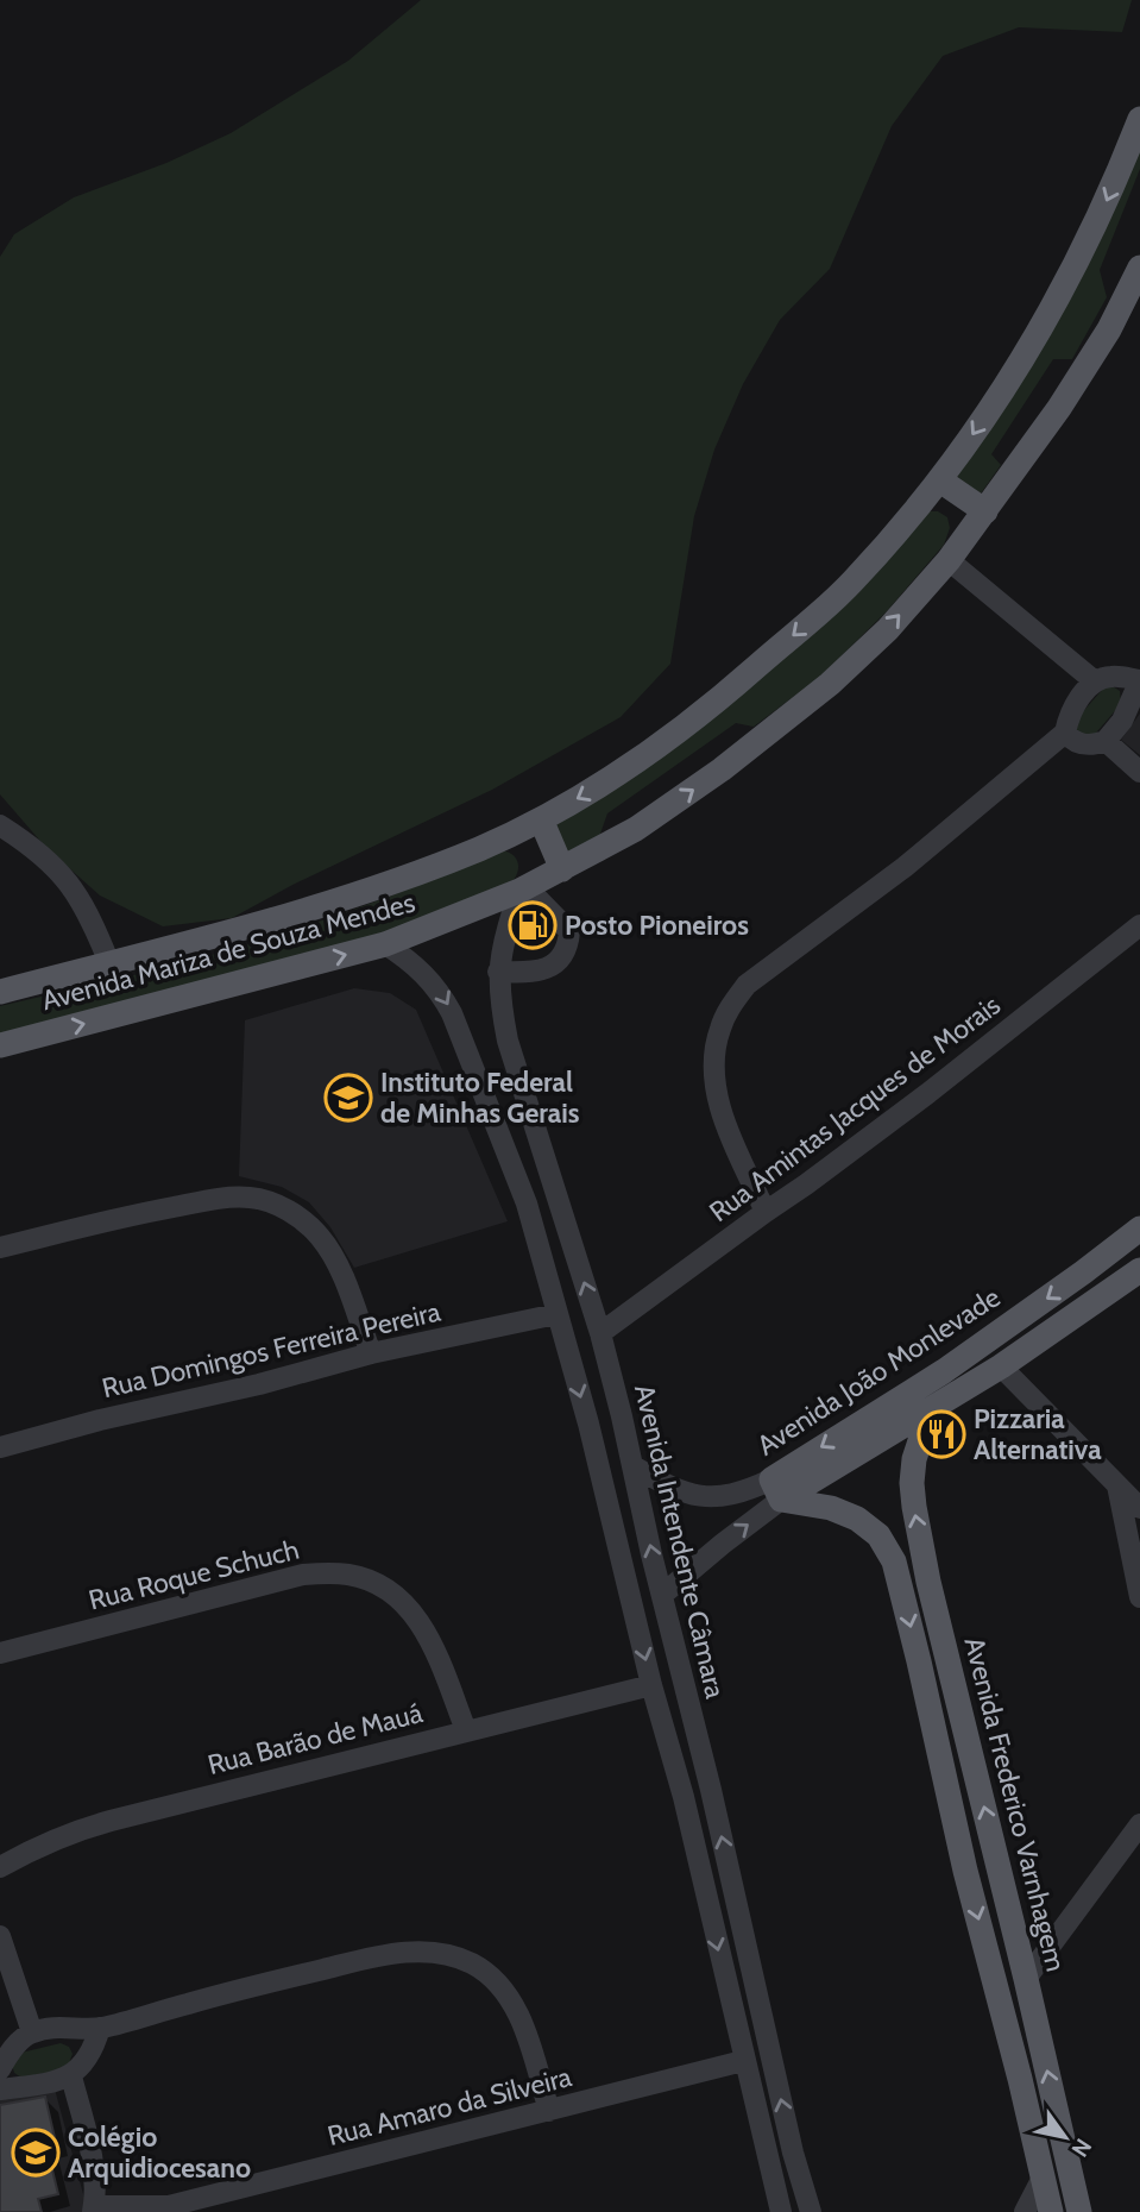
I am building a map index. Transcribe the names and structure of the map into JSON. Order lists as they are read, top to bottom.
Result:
{
  "streets": {
    "main road": ["Avenida Mariza de Souza Mendes", "Avenida João Monlevade", "Avenida Frederico Varnhagem"],
    "street": [
      "Rua Amintas Jacques de Morais",
      "Rua Domingos Ferreira Pereira",
      "Avenida Intendente Câmara",
      "Rua Roque Schuch",
      "Rua Barão de Mauá",
      "Rua Amaro da Silveira"
    ]
  },
  "crossings": [
    ["Avenida Mariza de Souza Mendes", "Avenida Intendente Câmara"],
    ["Rua Amintas Jacques de Morais", "Avenida Intendente Câmara"],
    ["Avenida João Monlevade", "Avenida Intendente Câmara"],
    ["Avenida João Monlevade", "Avenida Frederico Varnhagem"],
    ["Rua Roque Schuch", "Rua Barão de Mauá"]
  ],
  "places": {
    "fuel station": ["Posto Pioneiros"],
    "school or university": ["Instituto Federal de Minhas Gerais", "Colégio Arquidiocesano"],
    "restaurant": ["Pizzaria Alternativa"]
  },
  "north": "bottom right"
}
